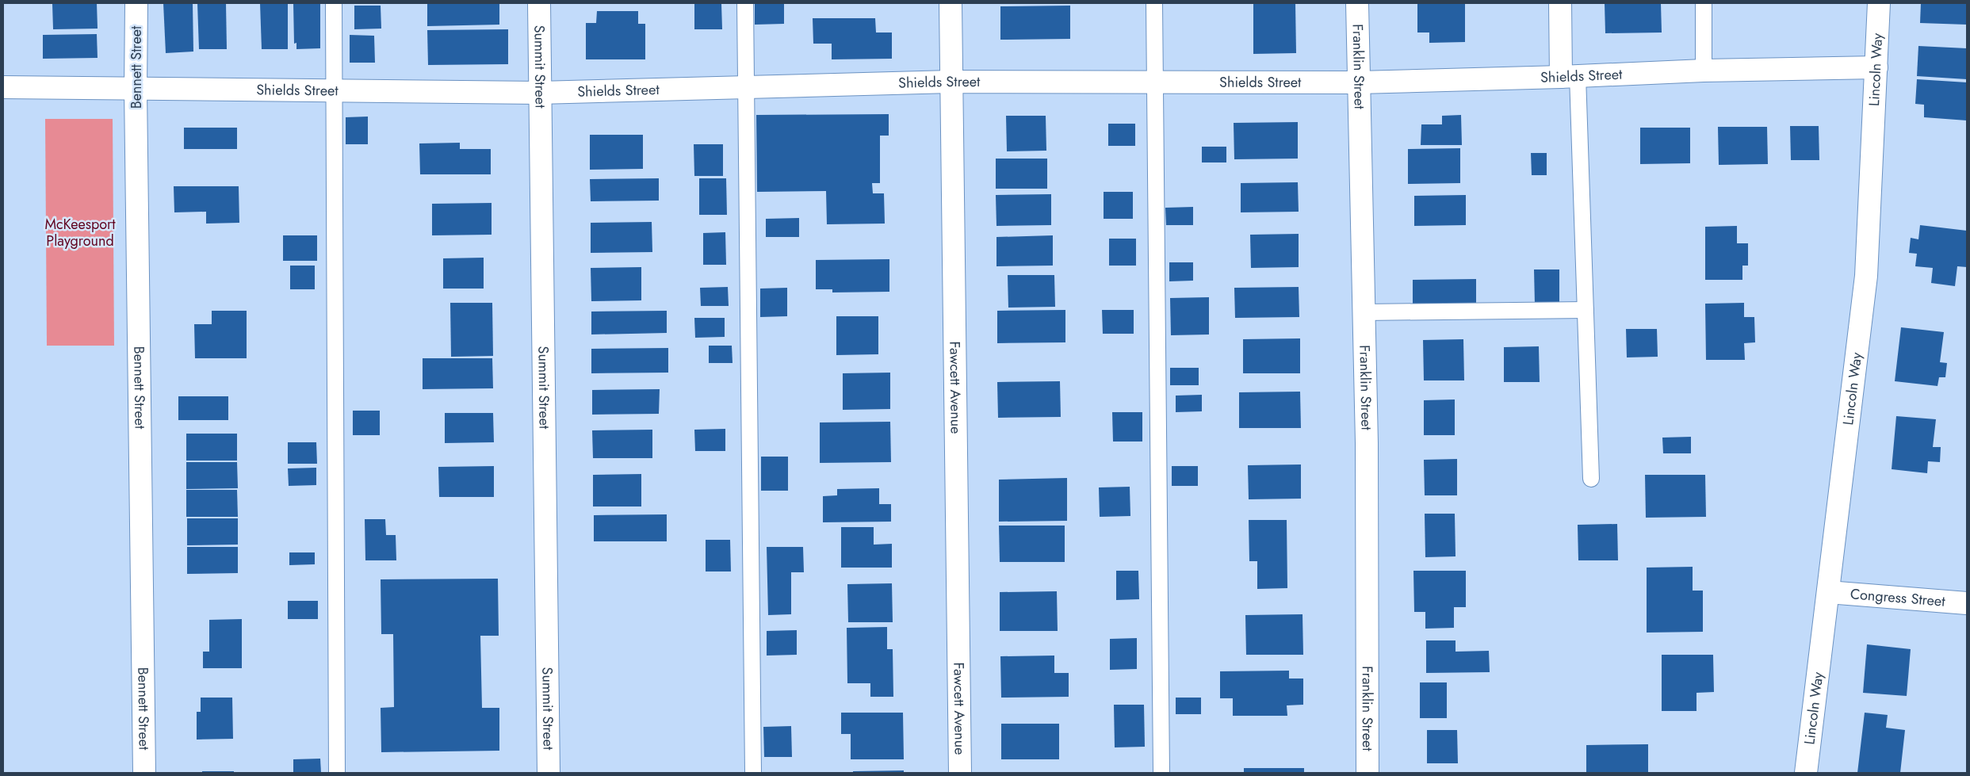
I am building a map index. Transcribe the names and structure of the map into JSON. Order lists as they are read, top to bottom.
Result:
{
  "streets": {
    "street": [
      "Bennett Street",
      "Summit Street",
      "Franklin Street",
      "Lincoln Way",
      "Shields Street",
      "Fawcett Avenue",
      "Congress Street"
    ]
  },
  "crossings": [
    ["Bennett Street", "Shields Street"],
    ["Summit Street", "Shields Street"],
    ["Franklin Street", "Shields Street"],
    ["Lincoln Way", "Shields Street"],
    ["Lincoln Way", "Congress Street"],
    ["Shields Street", "Fawcett Avenue"]
  ],
  "parks": ["McKeesport Playground"]
}
